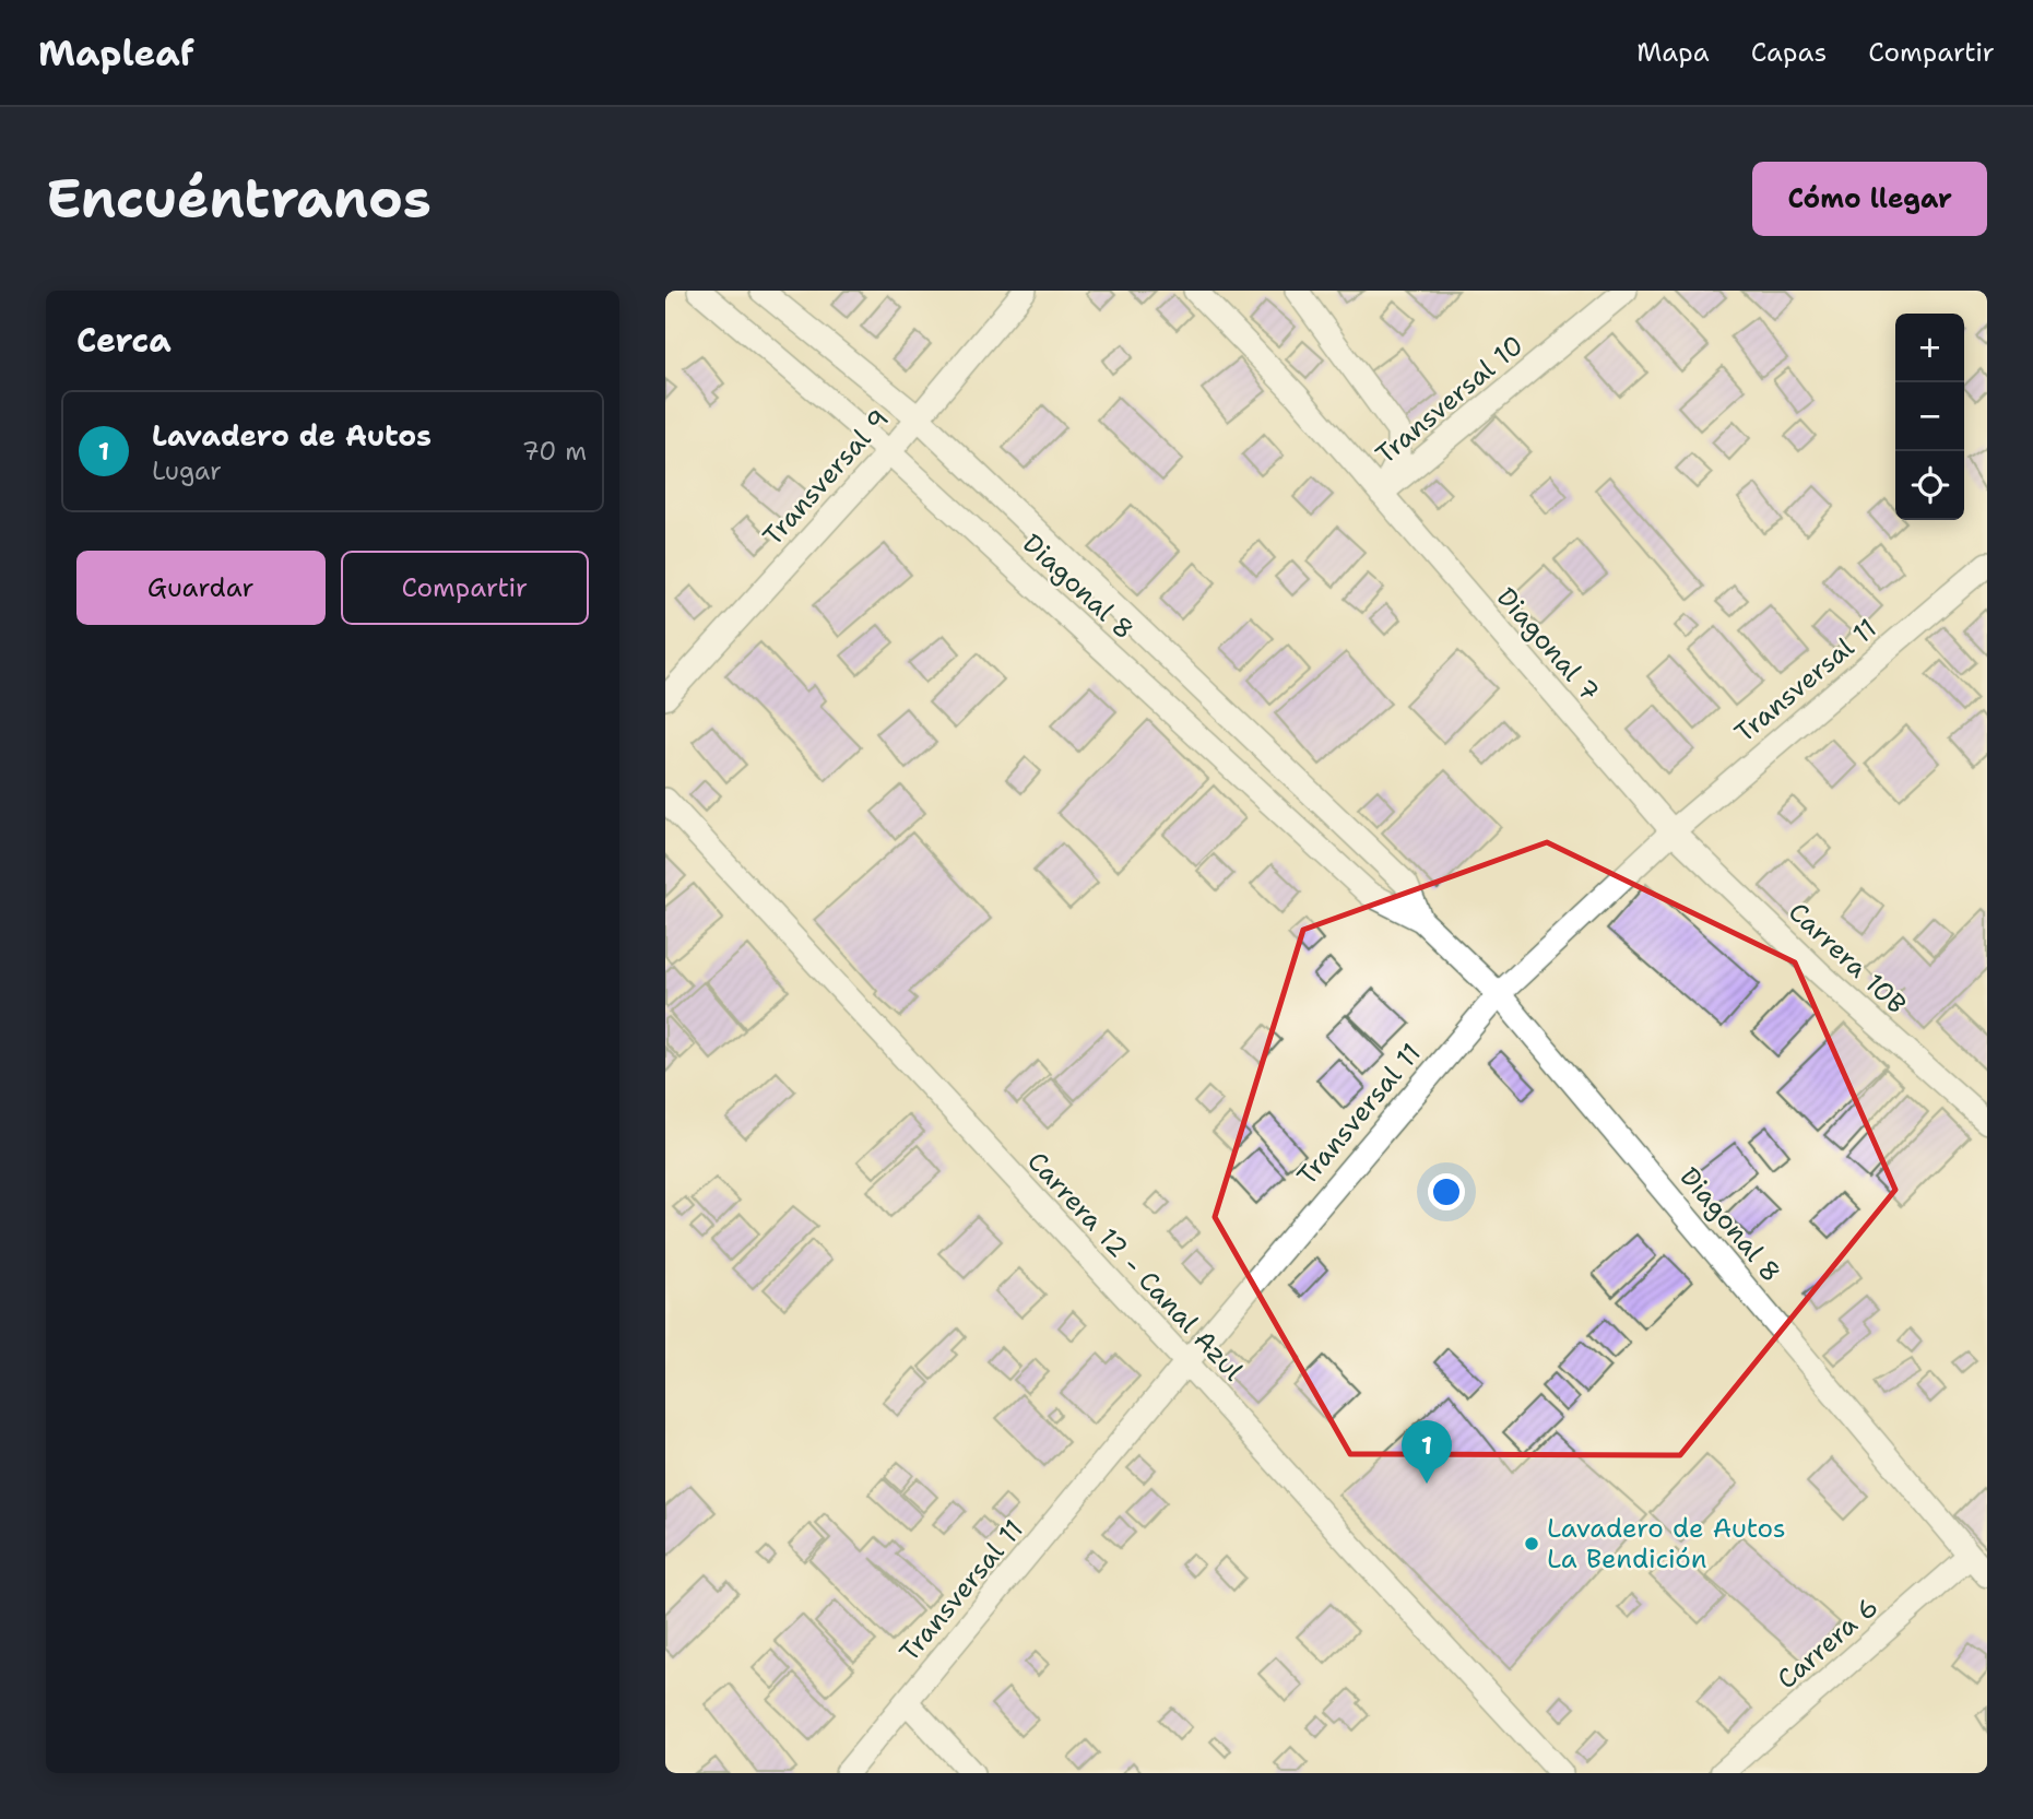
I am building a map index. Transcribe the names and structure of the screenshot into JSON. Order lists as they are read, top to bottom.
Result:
{
  "streets": {
    "street": [
      "Transversal 10",
      "Transversal 9",
      "Diagonal 8",
      "Diagonal 7",
      "Transversal 11",
      "Carrera 10B",
      "Carrera 12 - Canal Azul",
      "Carrera 6"
    ]
  },
  "crossings": [
    ["Transversal 10", "Diagonal 7"],
    ["Transversal 9", "Diagonal 8"],
    ["Diagonal 8", "Transversal 11"],
    ["Diagonal 8", "Carrera 6"],
    ["Diagonal 7", "Transversal 11"],
    ["Diagonal 7", "Carrera 10B"],
    ["Transversal 11", "Carrera 10B"],
    ["Transversal 11", "Carrera 12 - Canal Azul"]
  ],
  "places": ["Lavadero de Autos La Bendición"],
  "page": {
    "header": "Mapleaf",
    "nav": ["Mapa", "Capas", "Compartir"],
    "buttons": [
      "Cómo llegar",
      ["Guardar", "Compartir"]
    ],
    "title": "Encuéntranos",
    "heading": "Cerca",
    "map_buttons": ["+", "−"],
    "list": [
      {
        "mark": "1",
        "name": "Lavadero de Autos",
        "note": "Lugar",
        "value": "70 m"
      }
    ],
    "pins": "1"
  }
}
